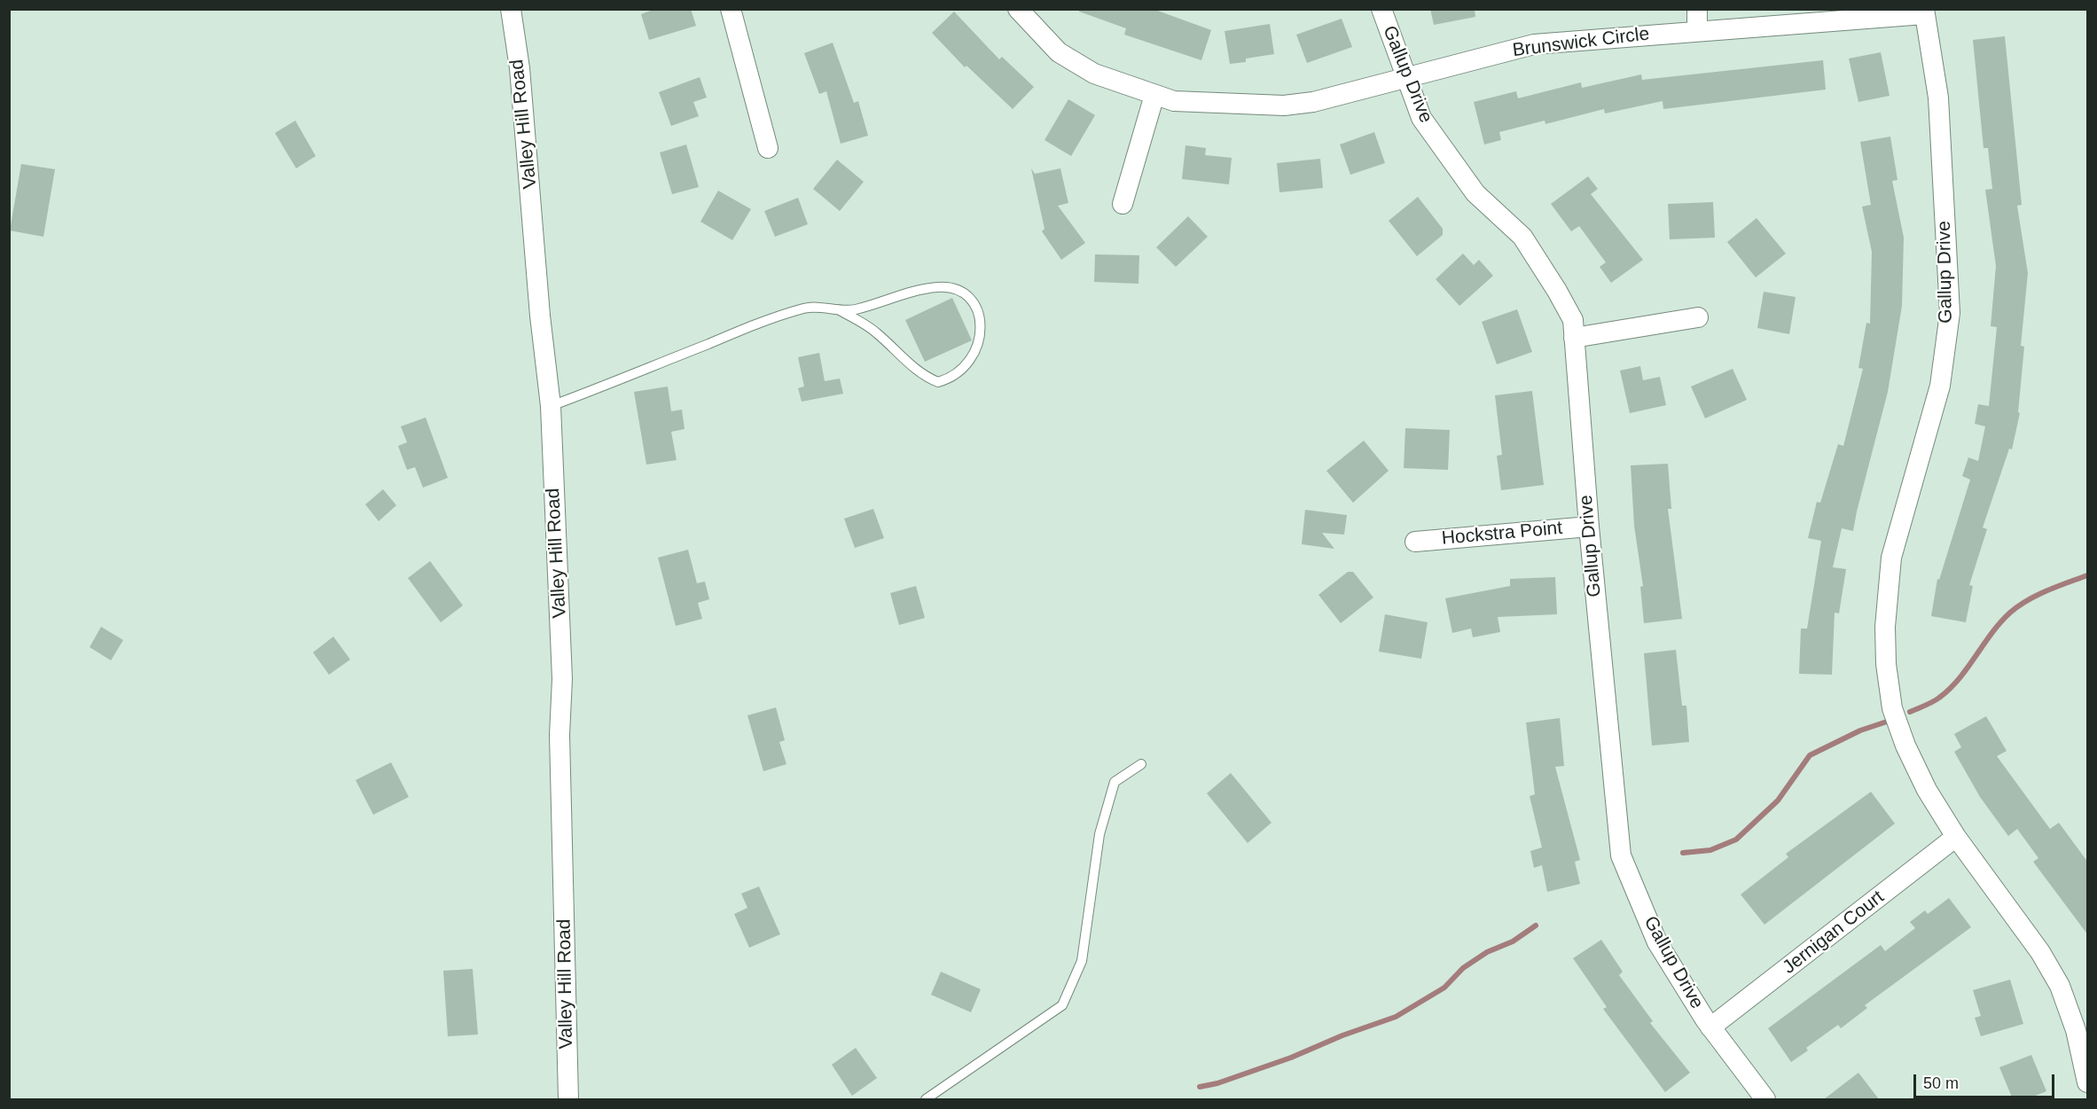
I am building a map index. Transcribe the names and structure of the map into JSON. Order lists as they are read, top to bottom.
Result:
{
  "streets": {
    "street": [
      "Brunswick Circle",
      "Gallup Drive",
      "Valley Hill Road",
      "Hockstra Point",
      "Jernigan Court"
    ]
  },
  "crossings": [
    ["Brunswick Circle", "Gallup Drive"],
    ["Gallup Drive", "Hockstra Point"],
    ["Gallup Drive", "Jernigan Court"]
  ],
  "scale_bar": "50 m"
}
